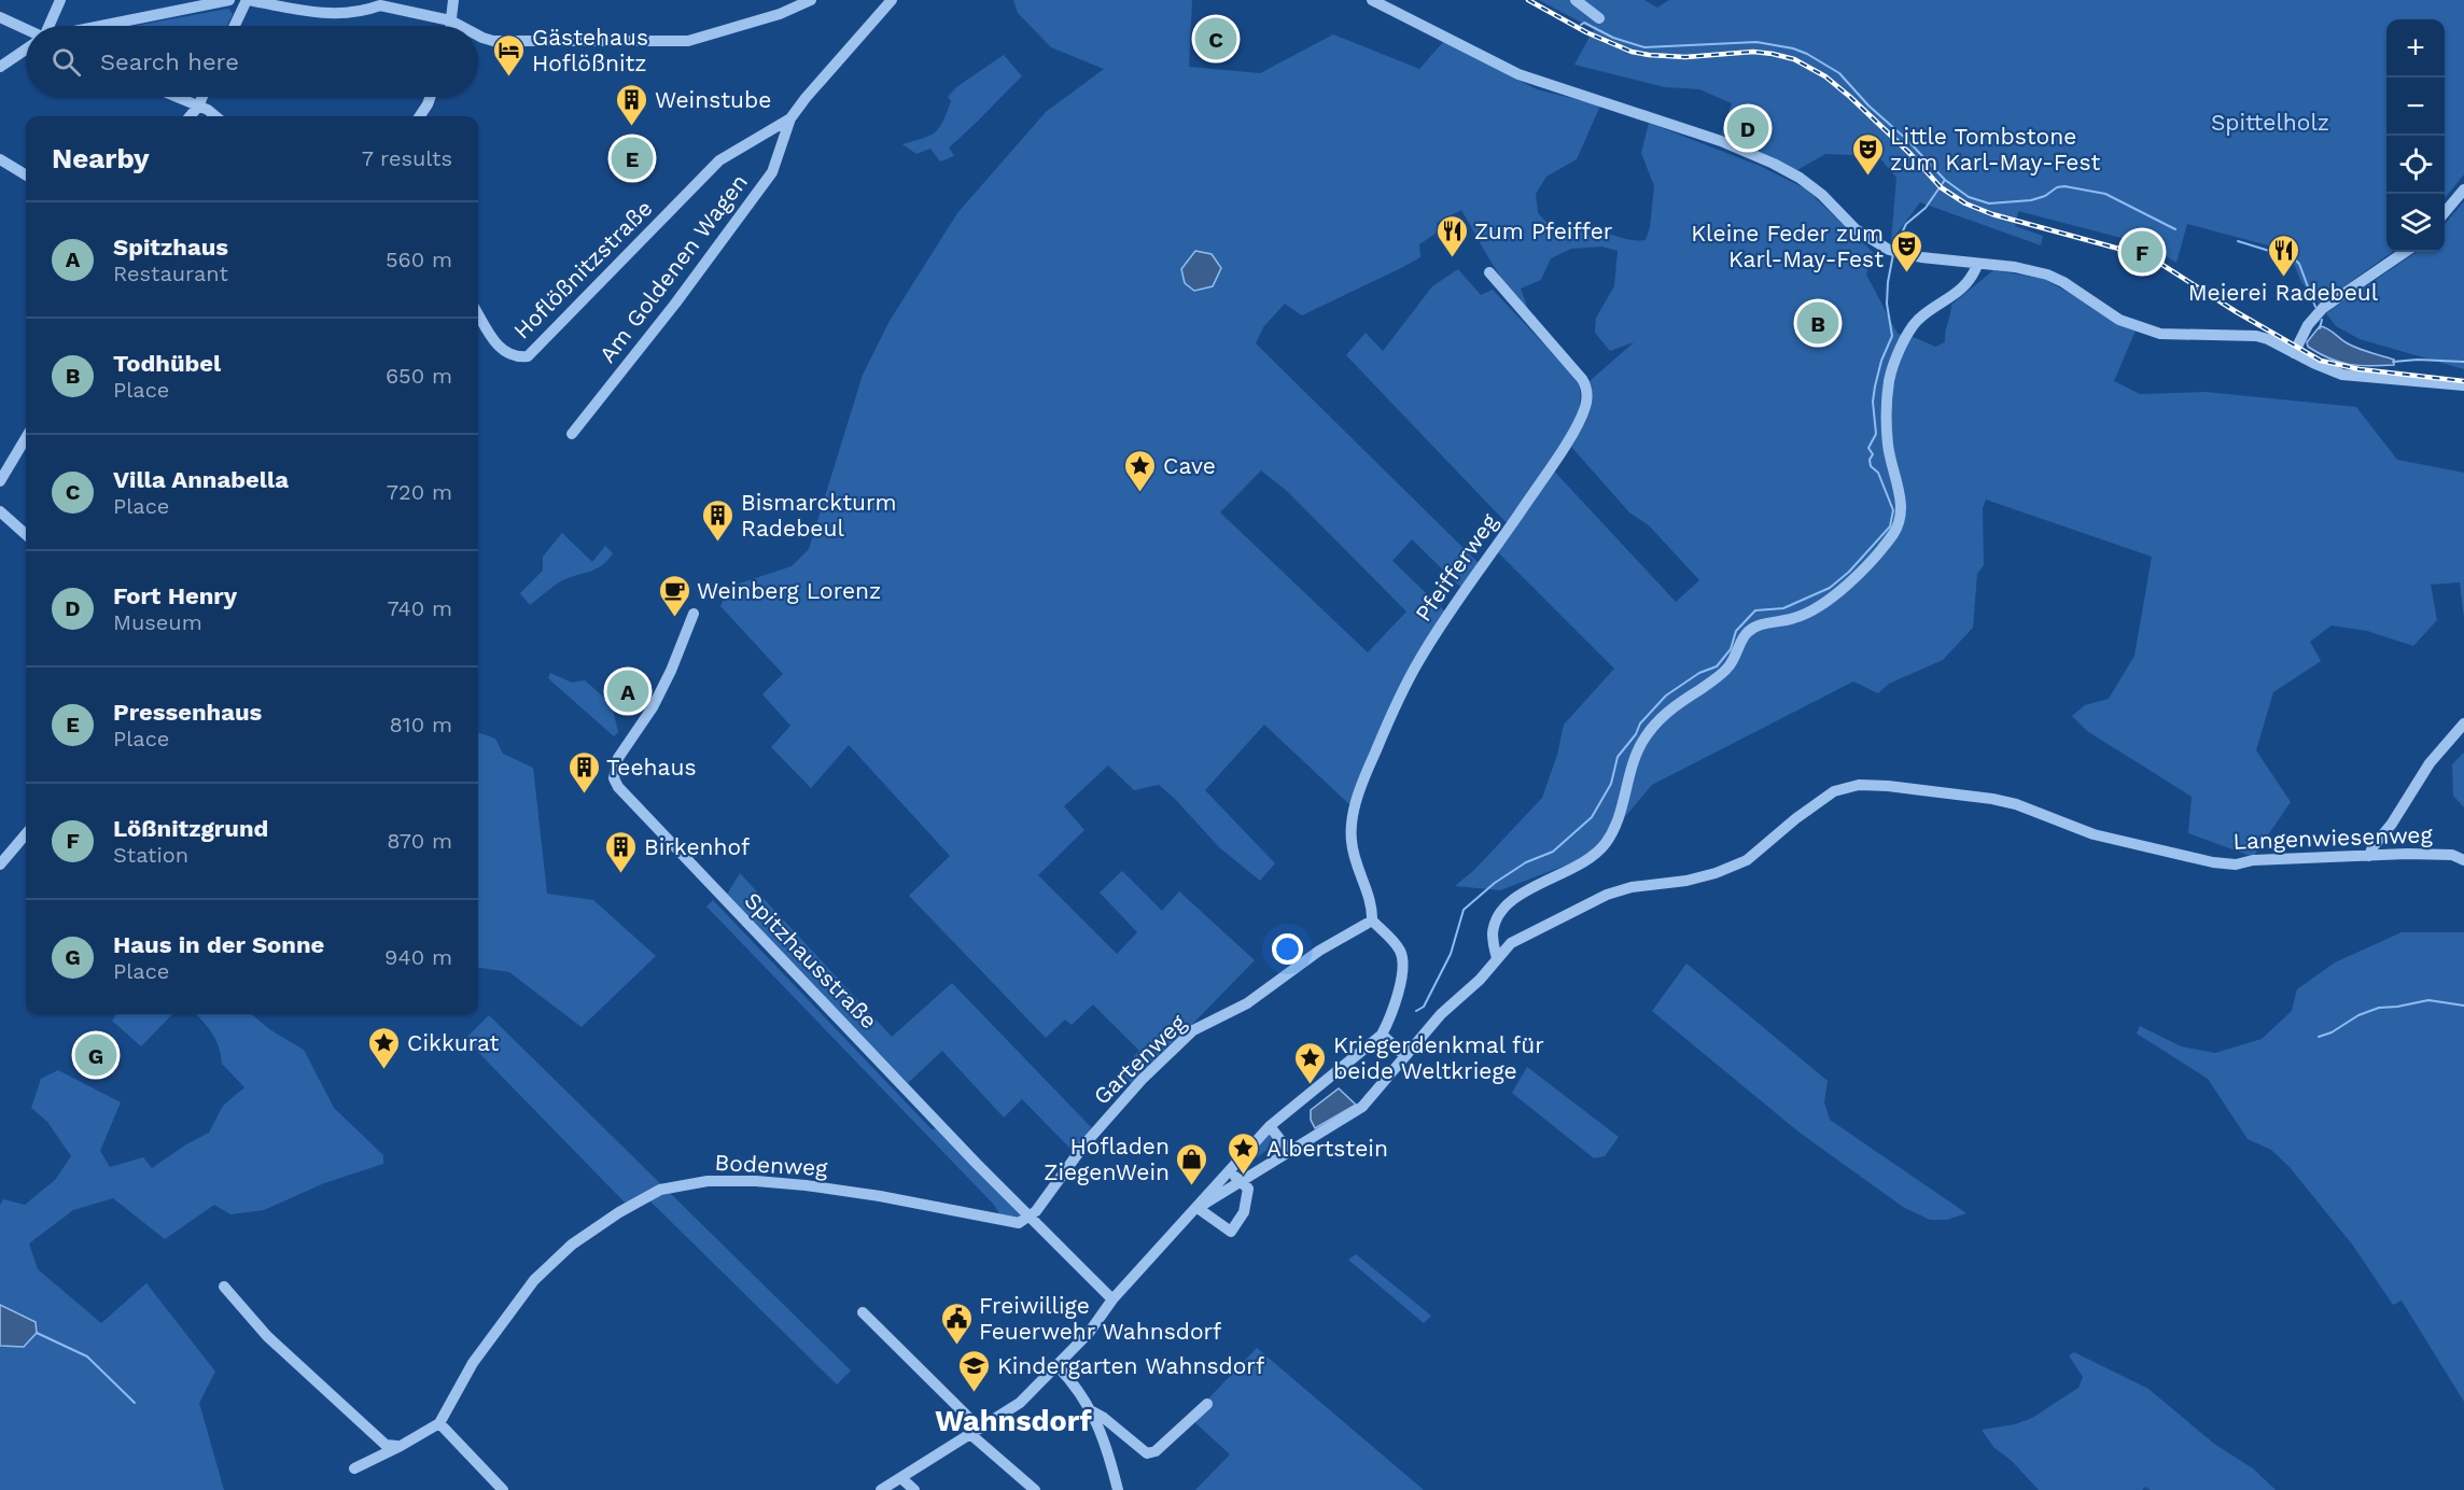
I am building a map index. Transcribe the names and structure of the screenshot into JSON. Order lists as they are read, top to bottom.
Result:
{
  "streets": {
    "street": [
      "Am Goldenen Wagen",
      "Hoflößnitzstraße",
      "Pfeifferweg",
      "Langenwiesenweg",
      "Spitzhausstraße",
      "Gartenweg",
      "Bodenweg"
    ]
  },
  "crossings": [
    ["Am Goldenen Wagen", "Hoflößnitzstraße"],
    ["Pfeifferweg", "Gartenweg"],
    ["Spitzhausstraße", "Gartenweg"],
    ["Spitzhausstraße", "Bodenweg"],
    ["Gartenweg", "Bodenweg"]
  ],
  "districts": ["Wahnsdorf"],
  "parks": ["Spittelholz"],
  "places": {
    "hotel": ["Gästehaus Hoflößnitz"],
    "building": [
      "Weinstube",
      "Bismarckturm Radebeul",
      "Teehaus",
      "Birkenhof"
    ],
    "theatre": ["Little Tombstone zum Karl-May-Fest", "Kleine Feder zum Karl-May-Fest"],
    "restaurant": ["Zum Pfeiffer", "Meierei Radebeul"],
    "place": [
      "Cave",
      "Cikkurat",
      "Kriegerdenkmal für beide Weltkriege",
      "Albertstein"
    ],
    "cafe": ["Weinberg Lorenz"],
    "shop": ["Hofladen ZiegenWein"],
    "public building": ["Freiwillige Feuerwehr Wahnsdorf"],
    "school or university": ["Kindergarten Wahnsdorf"]
  },
  "page": {
    "pins": [
      "C",
      "D",
      "E",
      "F",
      "B",
      "A",
      "G"
    ],
    "map_buttons": ["+", "−"],
    "search": "Search here",
    "heading": ["Nearby", "7 results"],
    "list": [
      {
        "mark": "A",
        "name": "Spitzhaus",
        "note": "Restaurant",
        "value": "560 m"
      },
      {
        "mark": "B",
        "name": "Todhübel",
        "note": "Place",
        "value": "650 m"
      },
      {
        "mark": "C",
        "name": "Villa Annabella",
        "note": "Place",
        "value": "720 m"
      },
      {
        "mark": "D",
        "name": "Fort Henry",
        "note": "Museum",
        "value": "740 m"
      },
      {
        "mark": "E",
        "name": "Pressenhaus",
        "note": "Place",
        "value": "810 m"
      },
      {
        "mark": "F",
        "name": "Lößnitzgrund",
        "note": "Station",
        "value": "870 m"
      },
      {
        "mark": "G",
        "name": "Haus in der Sonne",
        "note": "Place",
        "value": "940 m"
      }
    ]
  }
}
